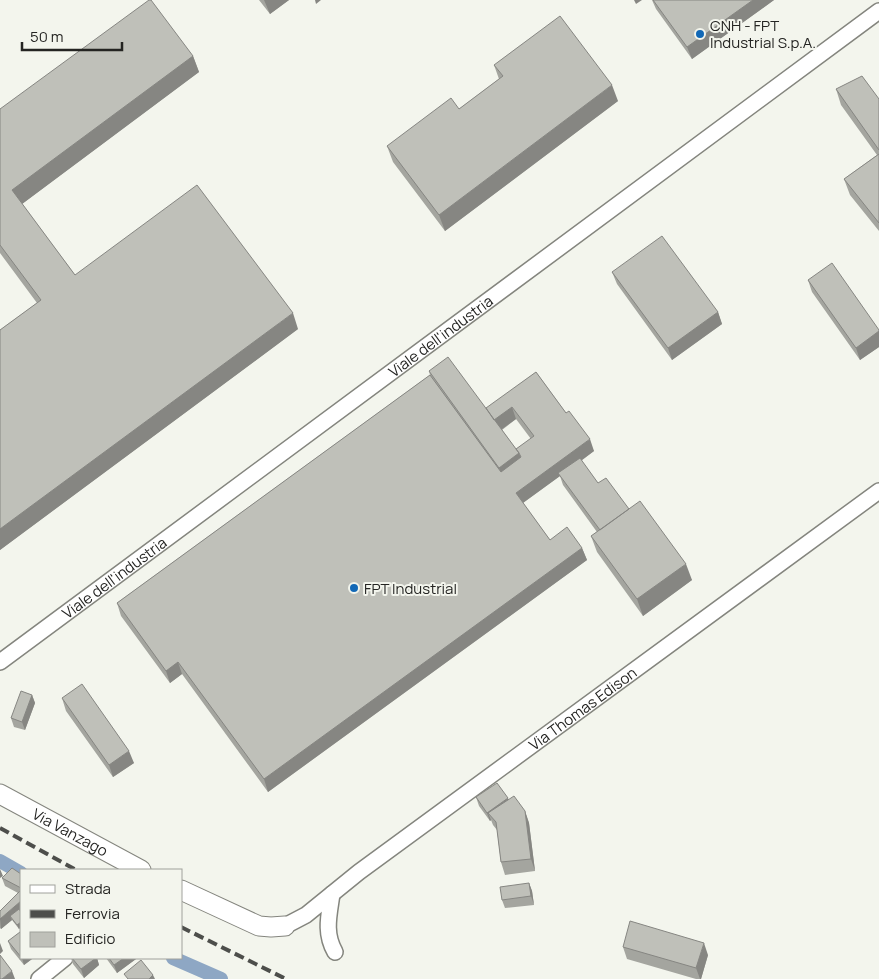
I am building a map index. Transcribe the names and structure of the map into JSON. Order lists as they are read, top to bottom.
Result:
{
  "streets": {
    "street": ["Viale dell'industria", "Via Thomas Edison", "Via Vanzago"]
  },
  "places": ["CNH - FPT Industrial S.p.A.", "FPT Industrial"],
  "legend": ["Strada", "Ferrovia", "Edificio"],
  "scale_bar": "50 m"
}
